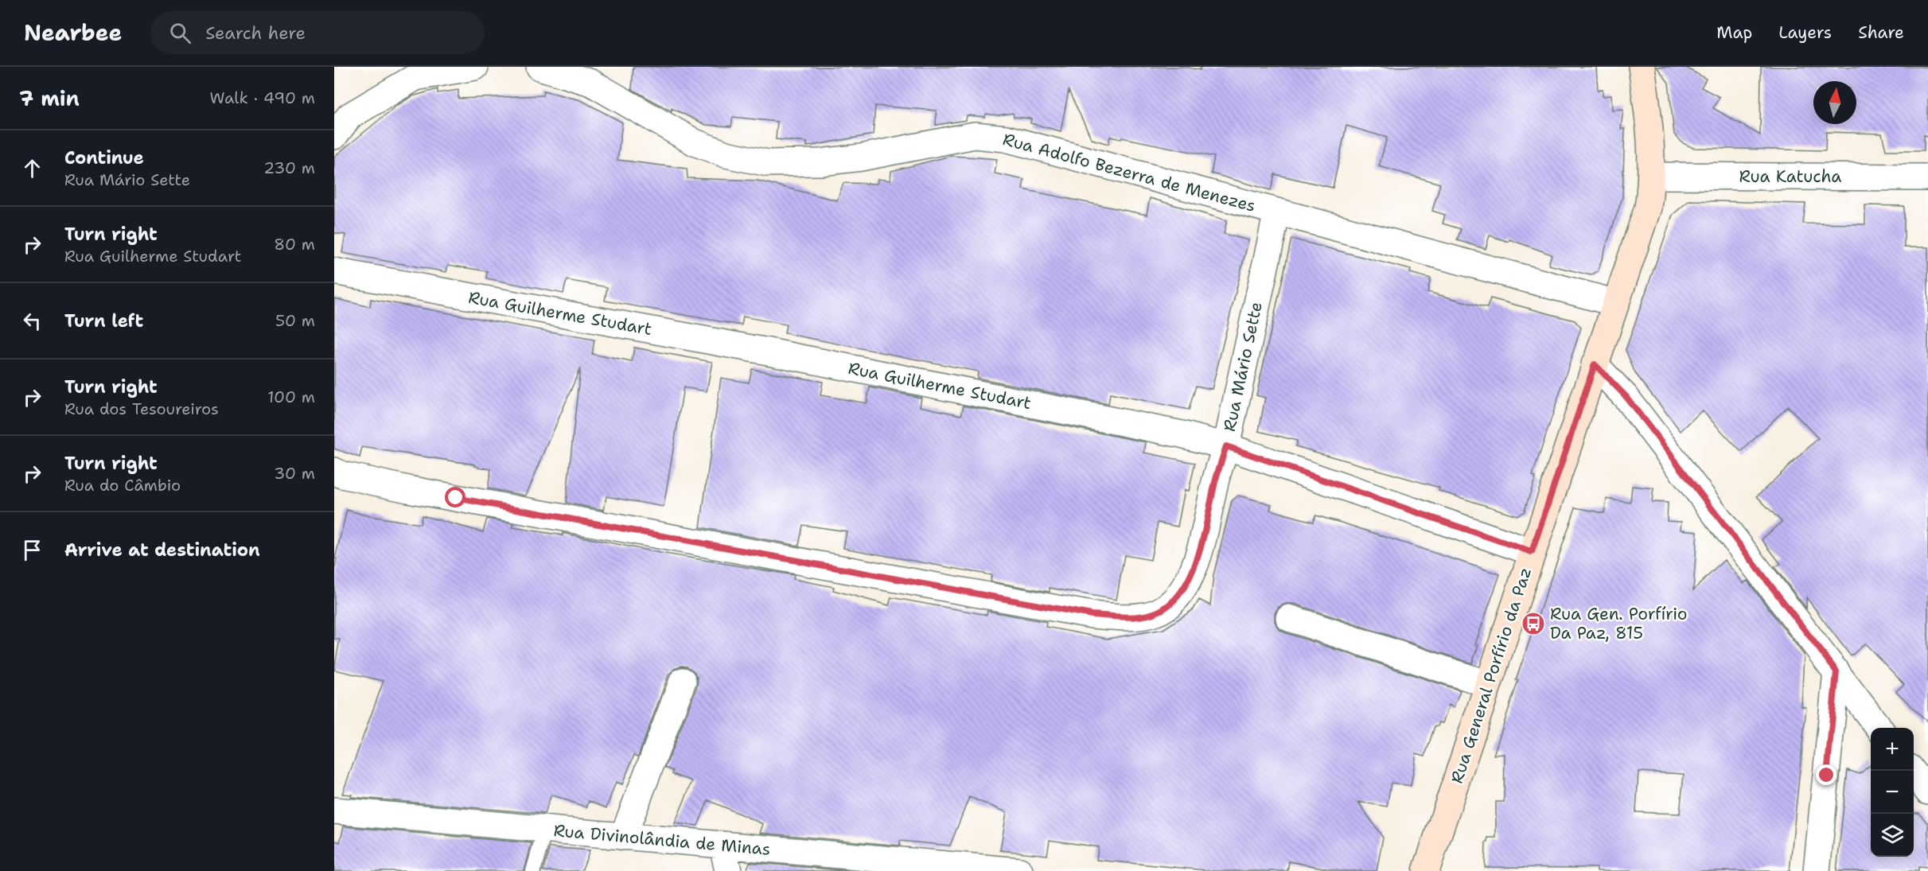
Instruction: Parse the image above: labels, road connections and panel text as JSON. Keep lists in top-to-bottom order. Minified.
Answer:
{"streets":{"street":["Rua Adolfo Bezerra de Menezes","Rua Katucha","Rua Guilherme Studart","Rua Mário Sette","Rua General Porfírio da Paz","Rua Divinolândia de Minas"]},"crossings":[["Rua Adolfo Bezerra de Menezes","Rua Mário Sette"],["Rua Adolfo Bezerra de Menezes","Rua General Porfírio da Paz"],["Rua Katucha","Rua General Porfírio da Paz"],["Rua Guilherme Studart","Rua Mário Sette"],["Rua Guilherme Studart","Rua General Porfírio da Paz"]],"places":{"bus stop":["Rua Gen. Porfírio Da Paz, 815"]},"north":"top","page":{"header":"Nearbee","search":"Search here","nav":["Map","Layers","Share"],"heading":["7 min","Walk · 490 m"],"list":[["Continue","Rua Mário Sette","230 m"],["Turn right","Rua Guilherme Studart","80 m"],["Turn left","50 m"],["Turn right","Rua dos Tesoureiros","100 m"],["Turn right","Rua do Câmbio","30 m"],"Arrive at destination"],"map_buttons":["+","−"]}}
